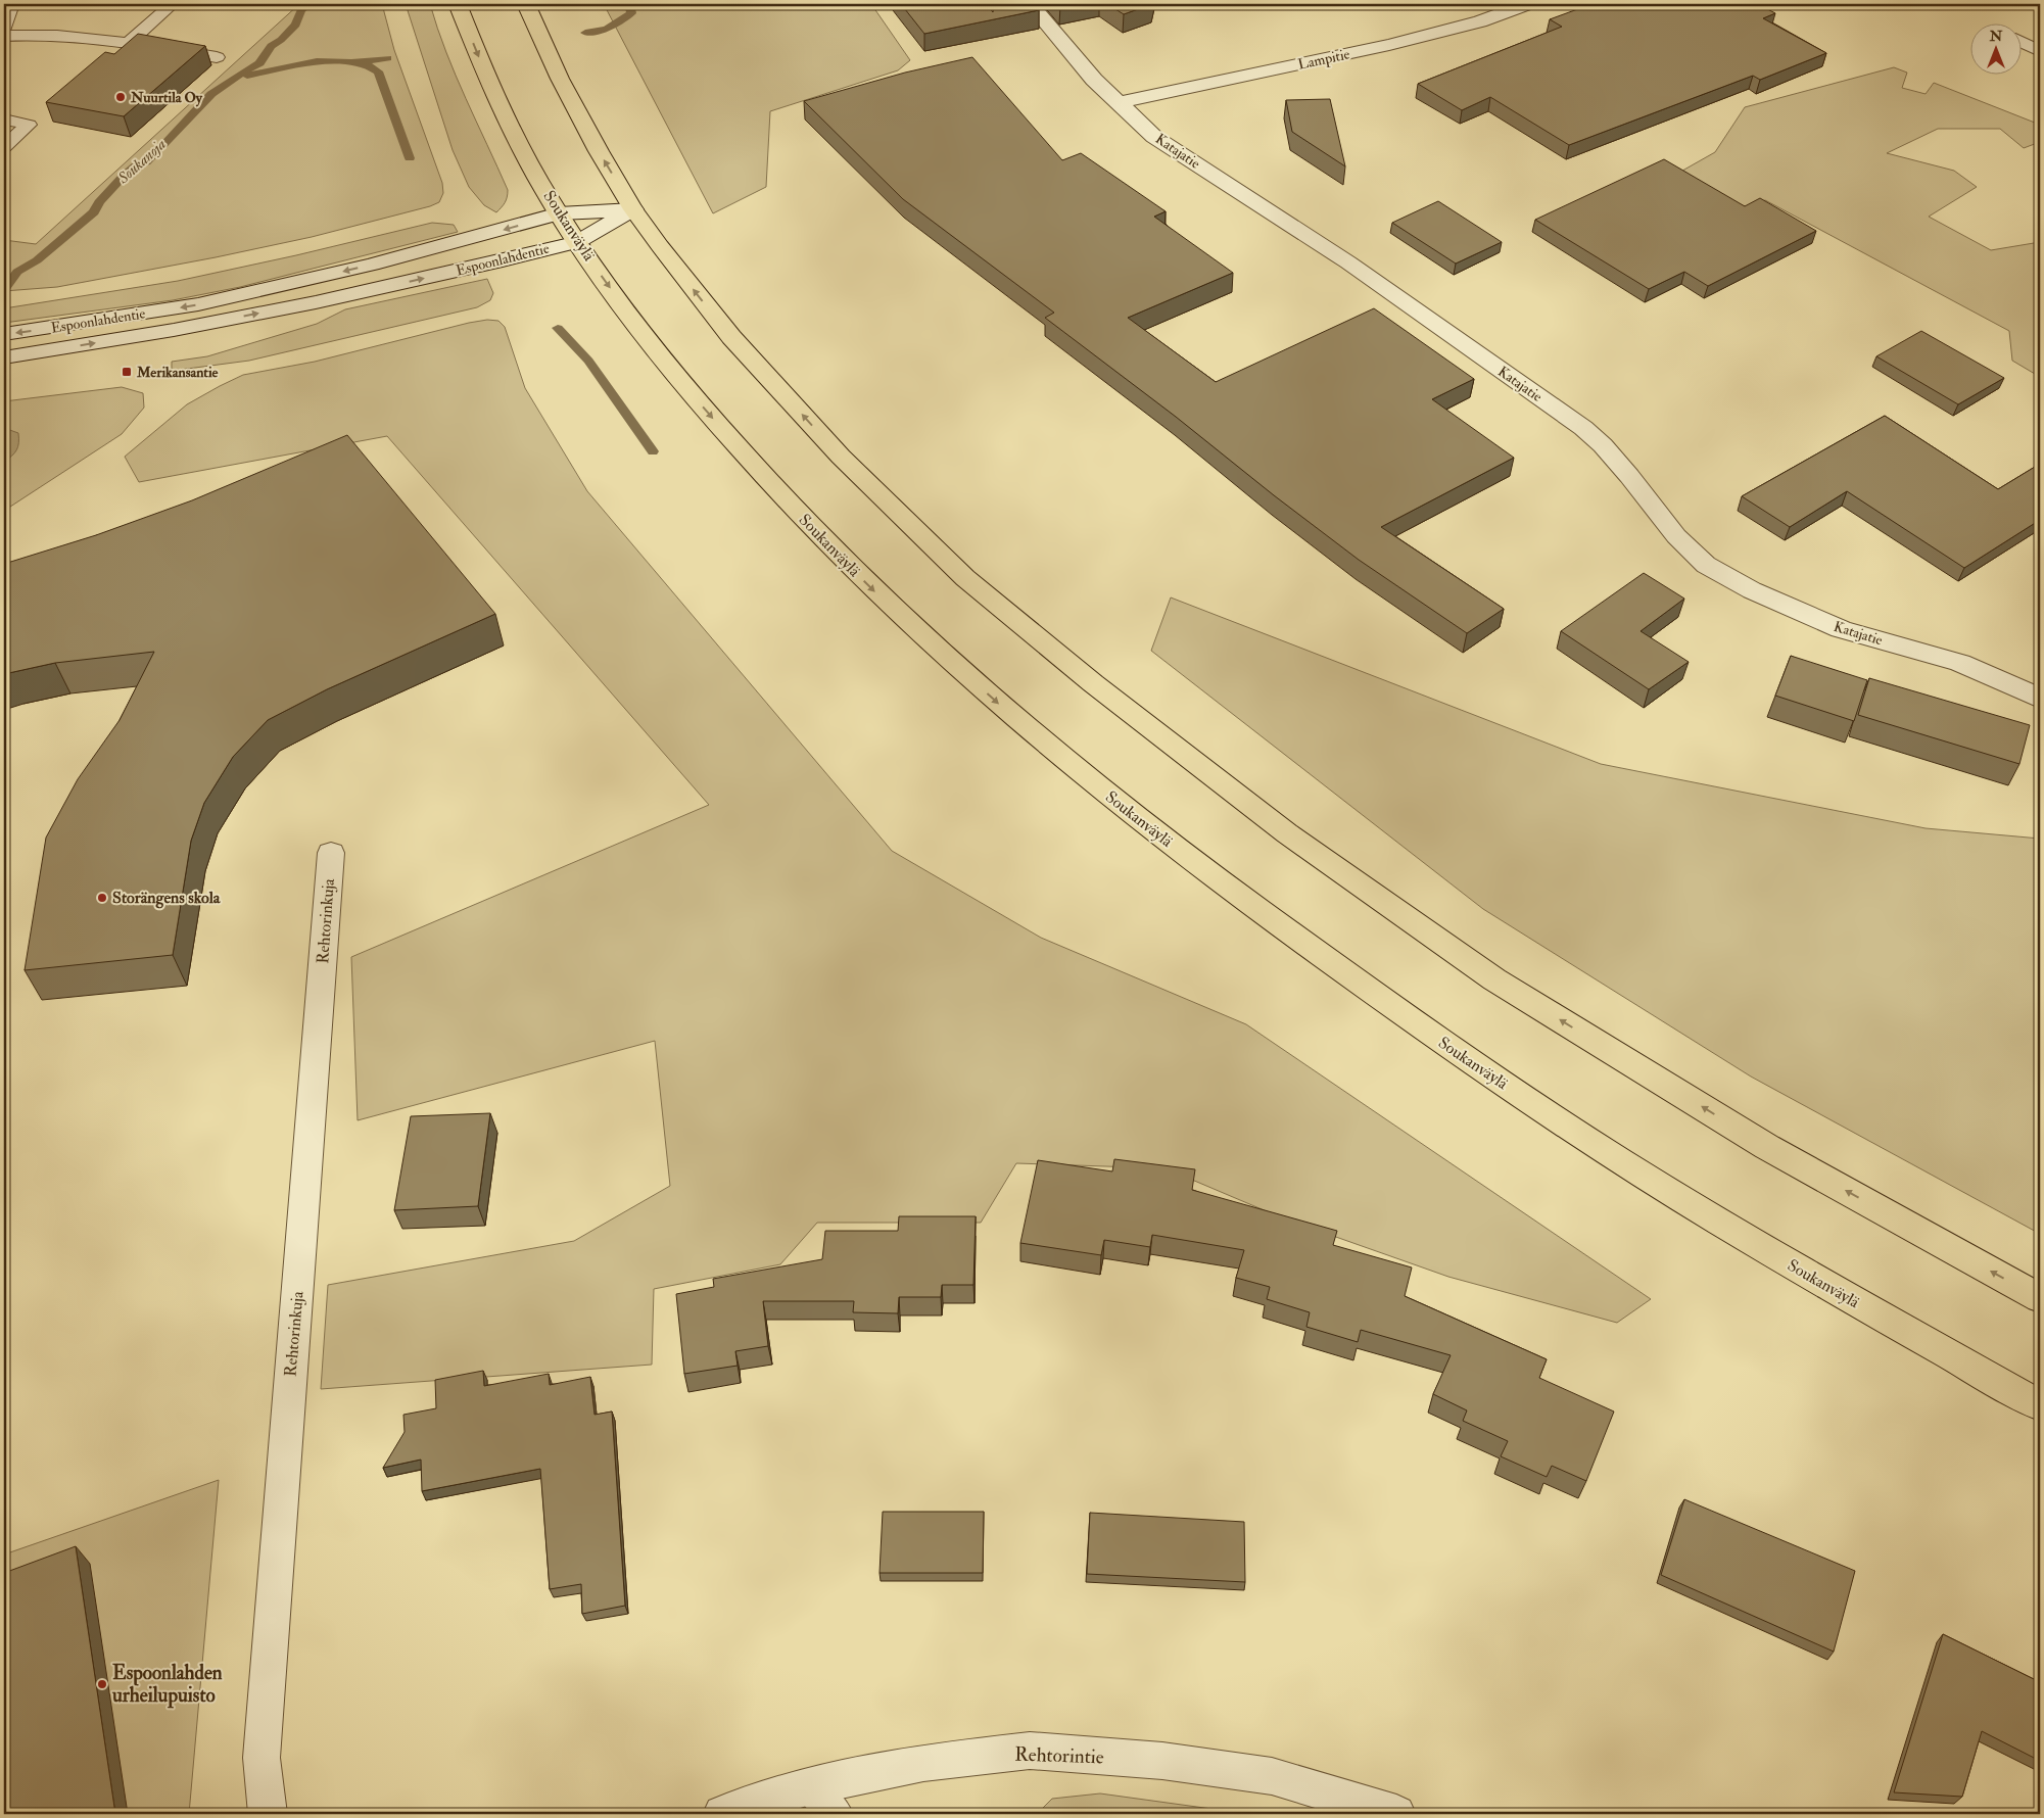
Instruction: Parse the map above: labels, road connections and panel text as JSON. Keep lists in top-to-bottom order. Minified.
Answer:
{"streets":{"main road":["Soukanväylä"],"street":["Lampitie","Katajatie","Espoonlahdentie","Rehtorinkuja","Rehtorintie"]},"crossings":[["Lampitie","Katajatie"],["Soukanväylä","Espoonlahdentie"]],"water":["Soukanoja"],"places":{"other":["Nuurtila Oy","Storängens skola","Espoonlahden urheilupuisto"],"transit":["Merikansantie"]},"north":"top"}
